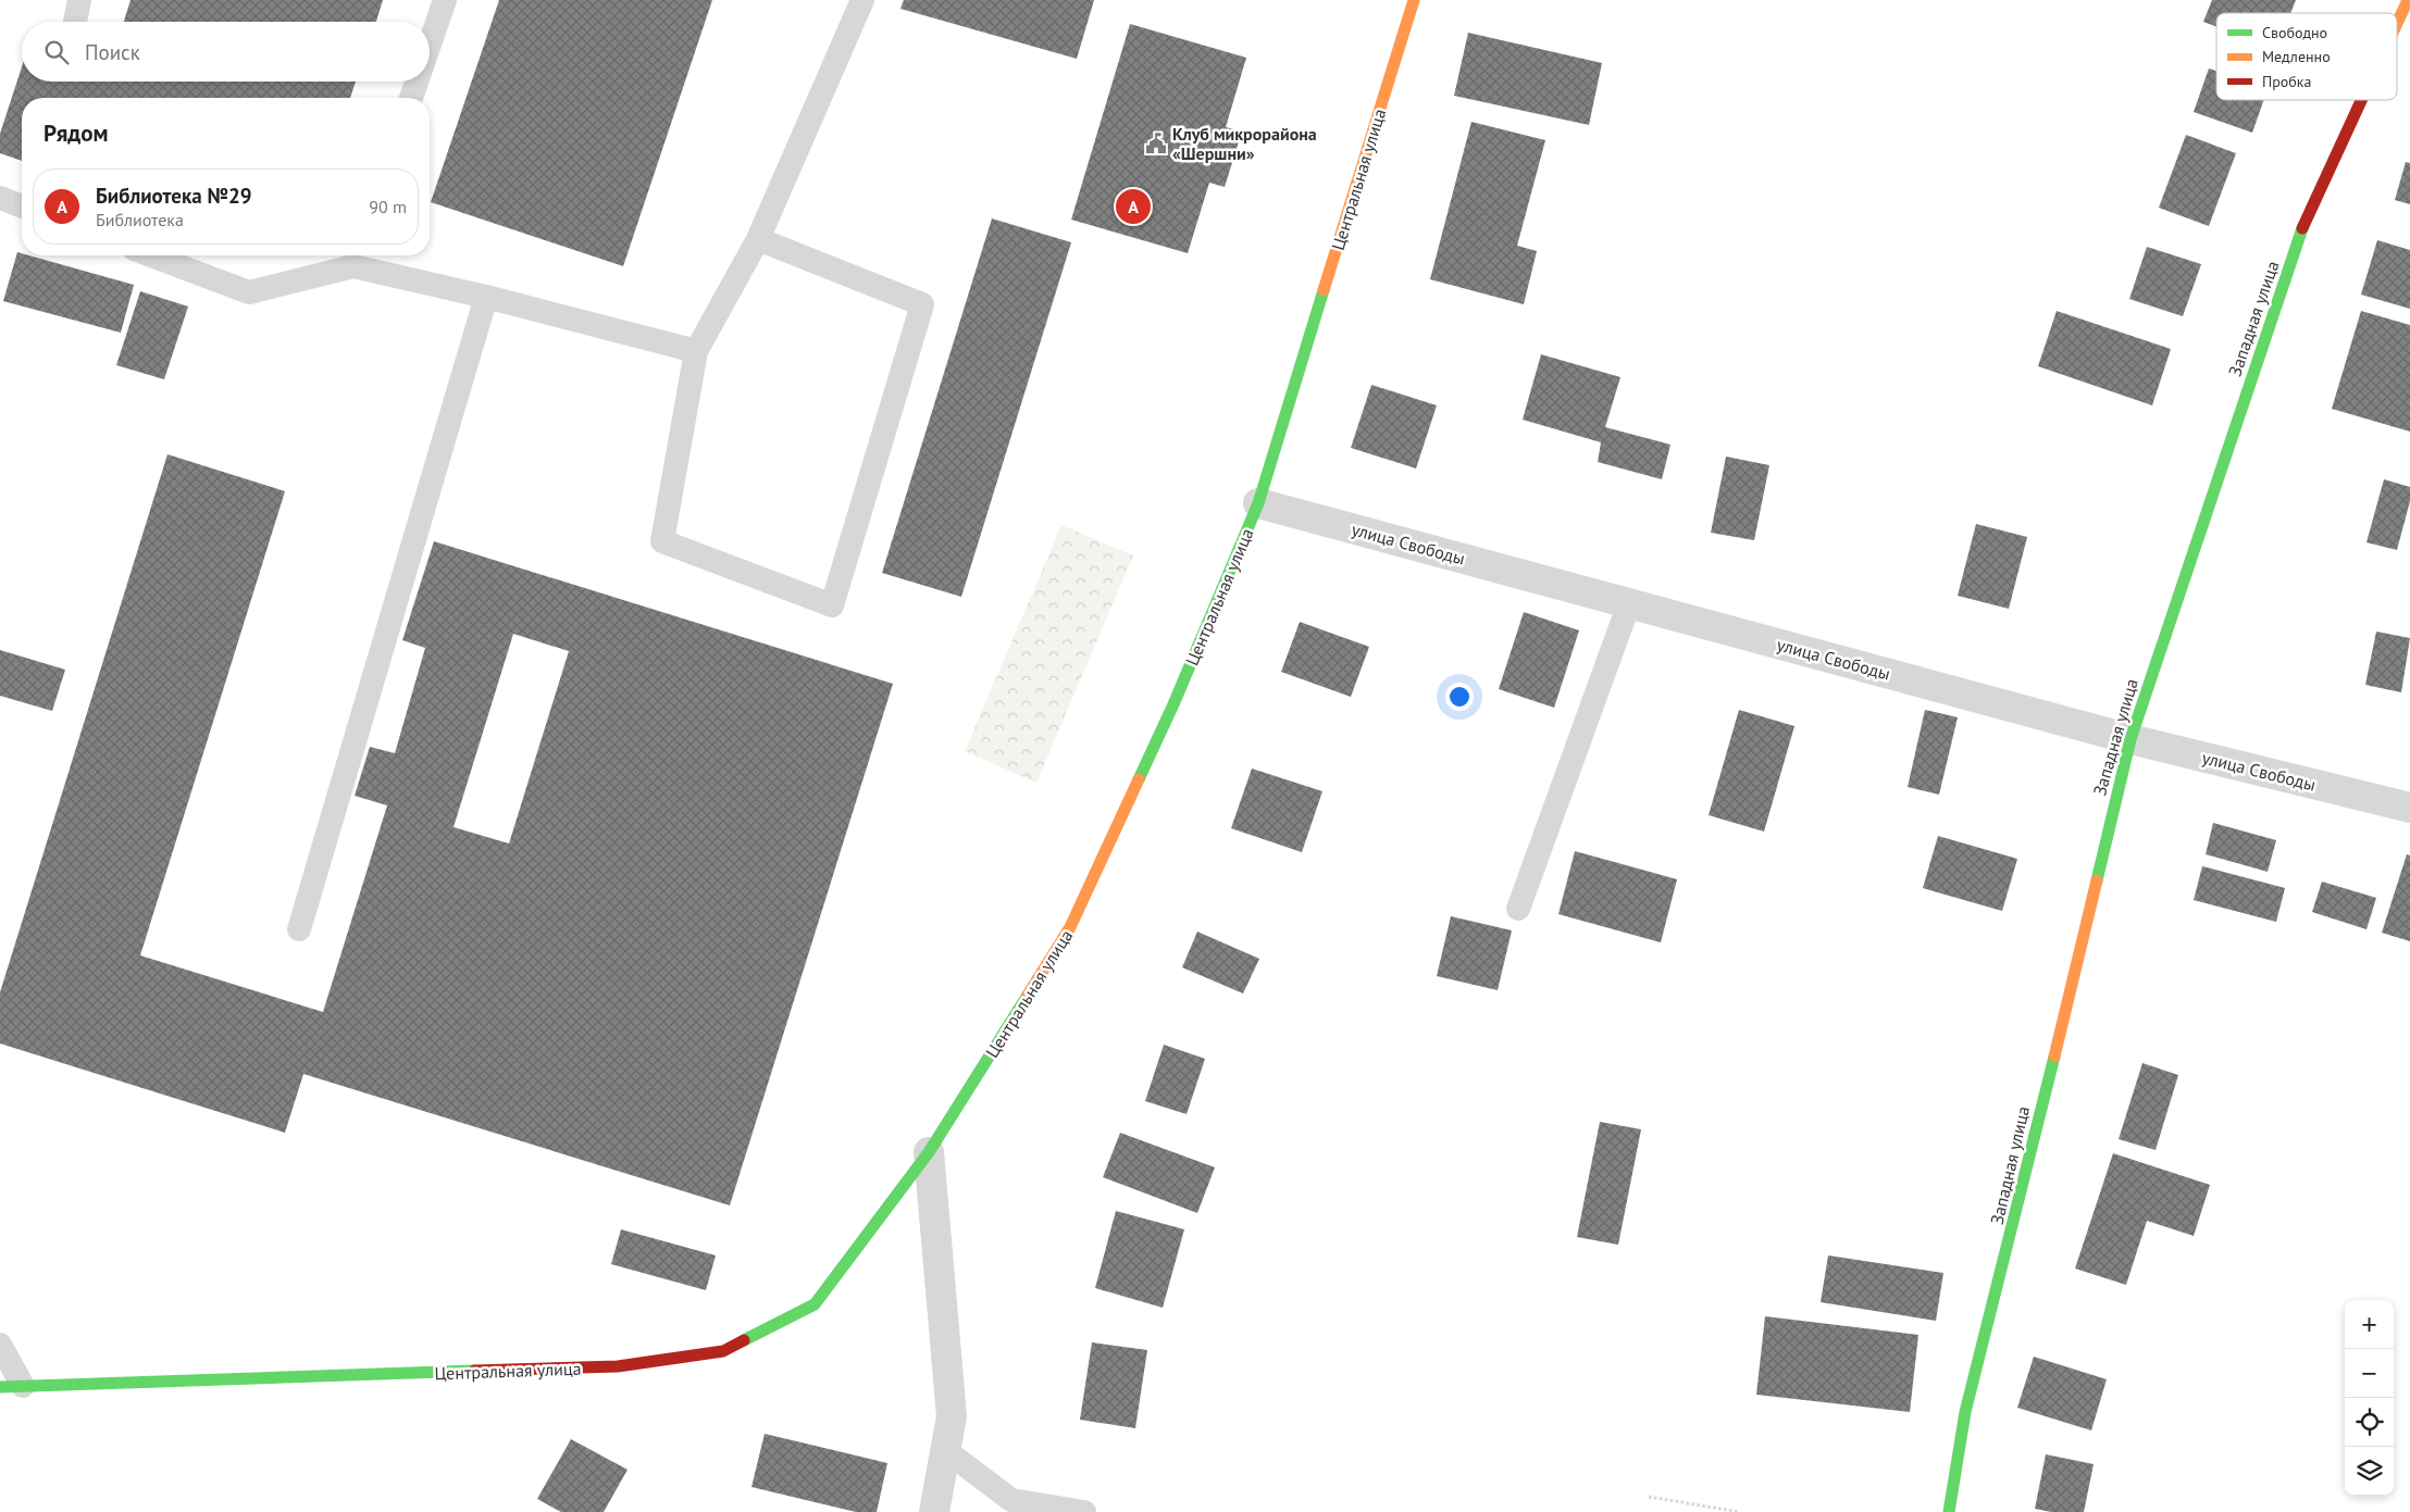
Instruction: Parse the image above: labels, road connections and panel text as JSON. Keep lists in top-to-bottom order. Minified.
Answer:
{"streets":{"street":["Центральная улица","Западная улица","улица Свободы"]},"crossings":[["Центральная улица","улица Свободы"],["Западная улица","улица Свободы"]],"places":{"public building":["Клуб микрорайона «Шершни»"]},"legend":["Свободно","Медленно","Пробка"],"page":{"search":"Поиск","heading":"Рядом","list":[{"mark":"A","name":"Библиотека №29","note":"Библиотека","value":"90 m"}],"pins":"A","map_buttons":["+","−"]}}
